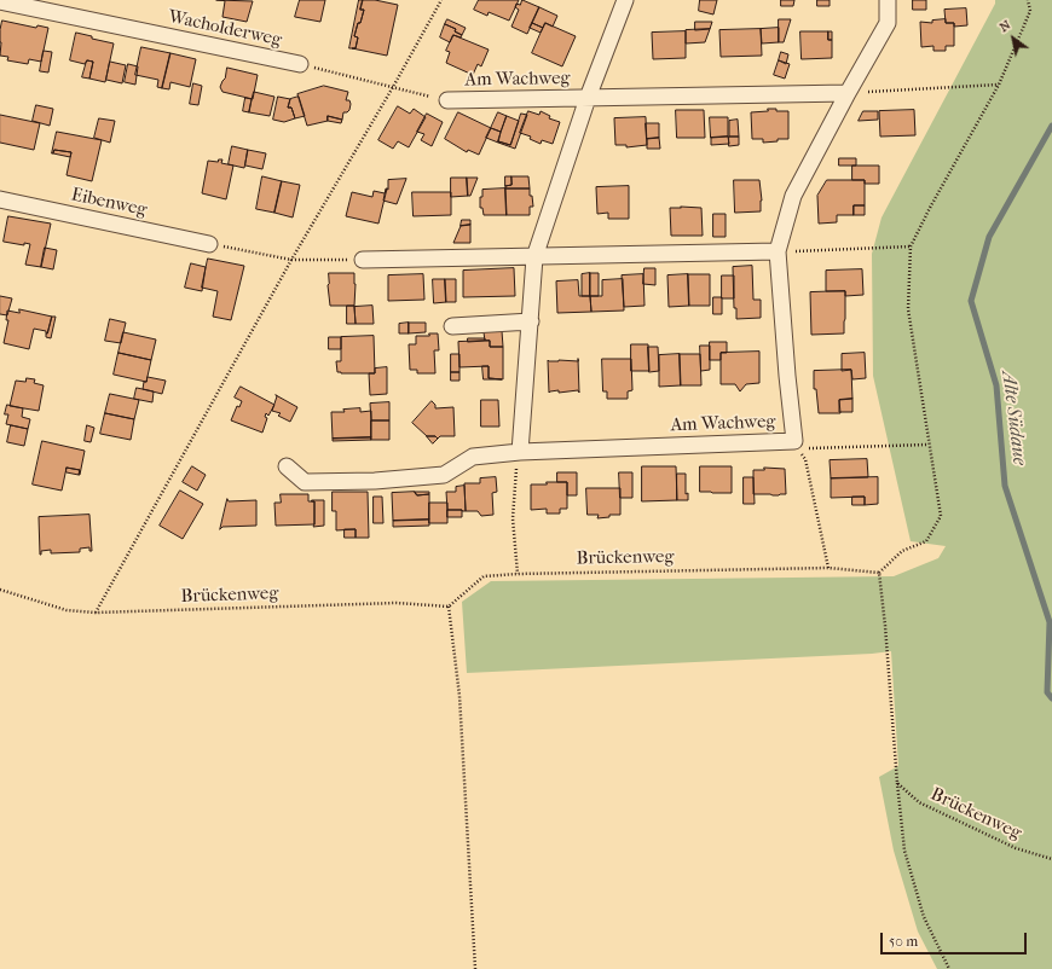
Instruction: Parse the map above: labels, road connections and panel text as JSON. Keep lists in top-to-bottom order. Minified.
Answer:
{"streets":{"street":["Wacholderweg","Am Wachweg","Eibenweg"],"path":["Brückenweg"]},"water":["Alte Südaue"],"scale_bar":"50 m","north":"top left"}
